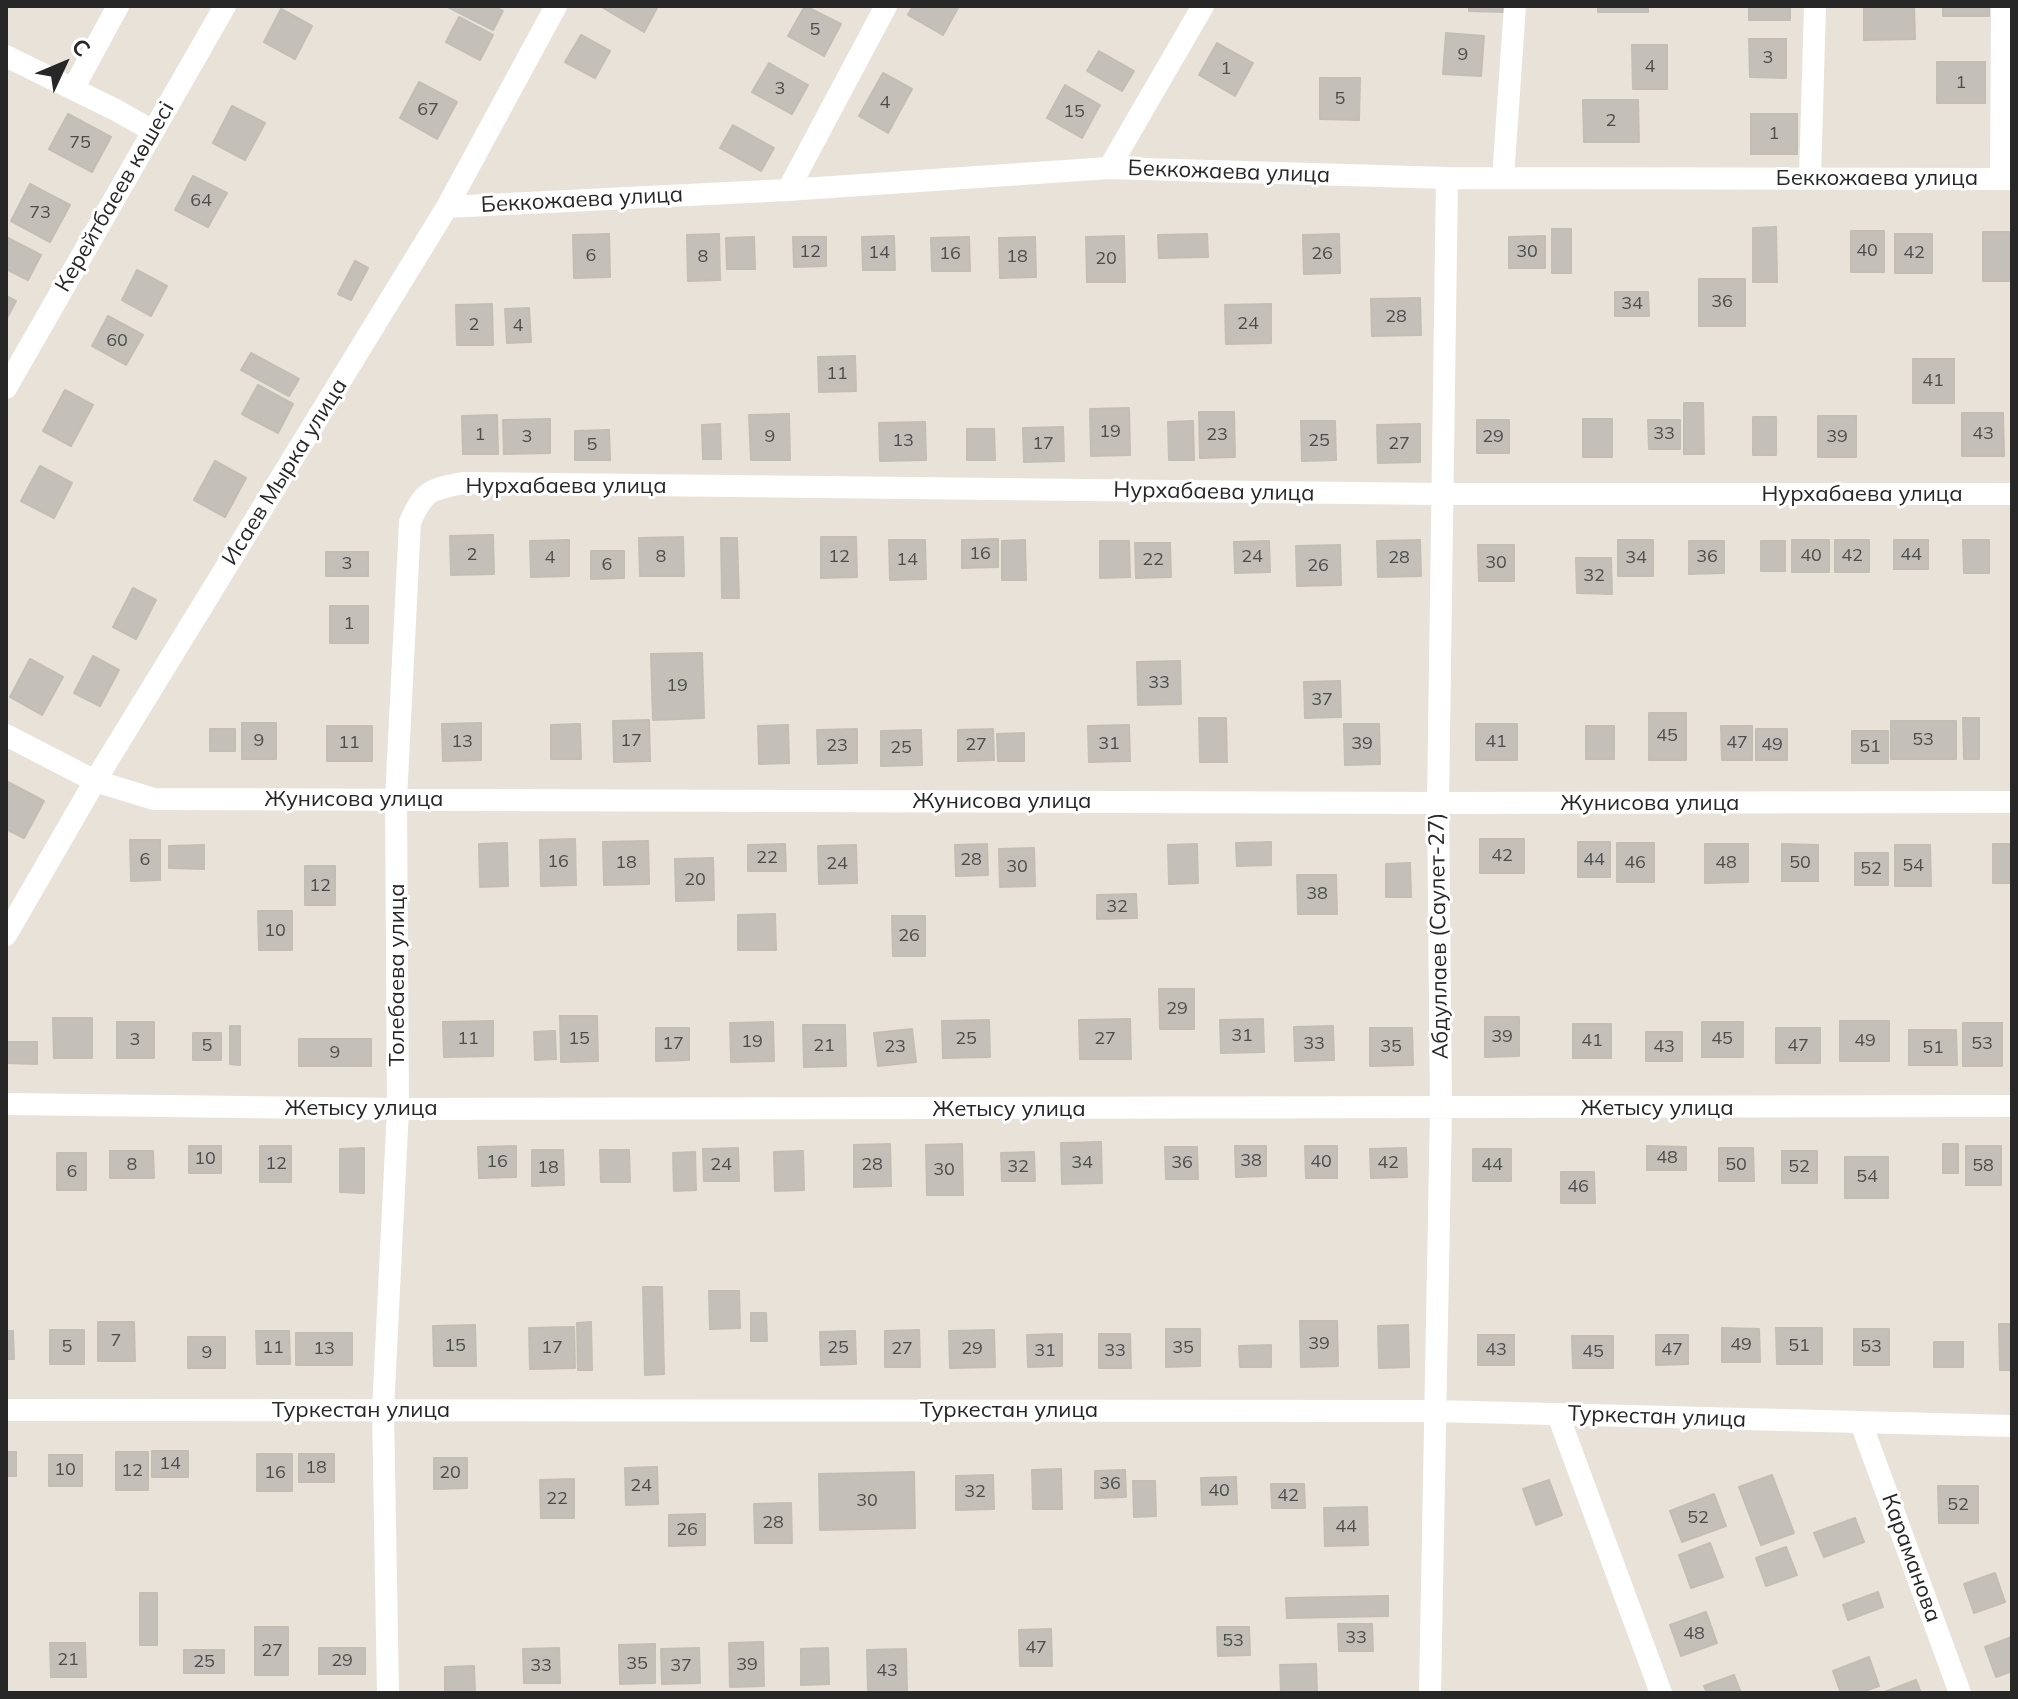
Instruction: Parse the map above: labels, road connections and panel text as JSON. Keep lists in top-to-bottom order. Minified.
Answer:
{"streets":{"street":["Беккожаева улица","Керейтбаеев көшесі","Исаев Мырка улица","Нурхабаева улица","Жунисова улица","Абдуллаев (Саулет-27)","Толебаева улица","Жетысу улица","Туркестан улица","Караманова"]},"crossings":[["Беккожаева улица","Исаев Мырка улица"],["Беккожаева улица","Абдуллаев (Саулет-27)"],["Исаев Мырка улица","Жунисова улица"],["Нурхабаева улица","Абдуллаев (Саулет-27)"],["Нурхабаева улица","Толебаева улица"],["Жунисова улица","Абдуллаев (Саулет-27)"],["Жунисова улица","Толебаева улица"],["Абдуллаев (Саулет-27)","Жетысу улица"],["Абдуллаев (Саулет-27)","Туркестан улица"],["Толебаева улица","Жетысу улица"],["Толебаева улица","Туркестан улица"],["Туркестан улица","Караманова"]],"house_numbers":["5","9","3","4","1","1","3","5","4","67","15","2","1","75","64","73","40","12","30","14","42","16","26","6","8","18","20","36","34","28","24","2","4","60","11","41","19","33","43","1","23","3","9","29","39","13","25","17","27","5","16","2","44","40","42","8","12","24","36","4","28","34","14","22","30","3","6","26","32","1","33","19","37","45","53","9","17","13","41","11","47","31","39","27","49","23","51","25","42","22","6","28","44","16","18","46","48","50","24","54","30","52","20","12","38","32","10","26","29","31","39","11","15","25","27","45","3","41","49","19","17","33","53","5","21","47","23","35","43","51","9","48","10","38","16","40","34","36","42","12","8","24","28","44","50","58","32","52","18","30","6","54","46","7","39","49","15","51","5","53","11","17","25","35","13","27","29","43","47","31","33","45","9","14","18","10","12","16","20","36","24","40","32","42","22","30","52","52","28","44","26","48","33","53","47","27","21","29","25","35","39","33","37","43"],"north":"top right"}
